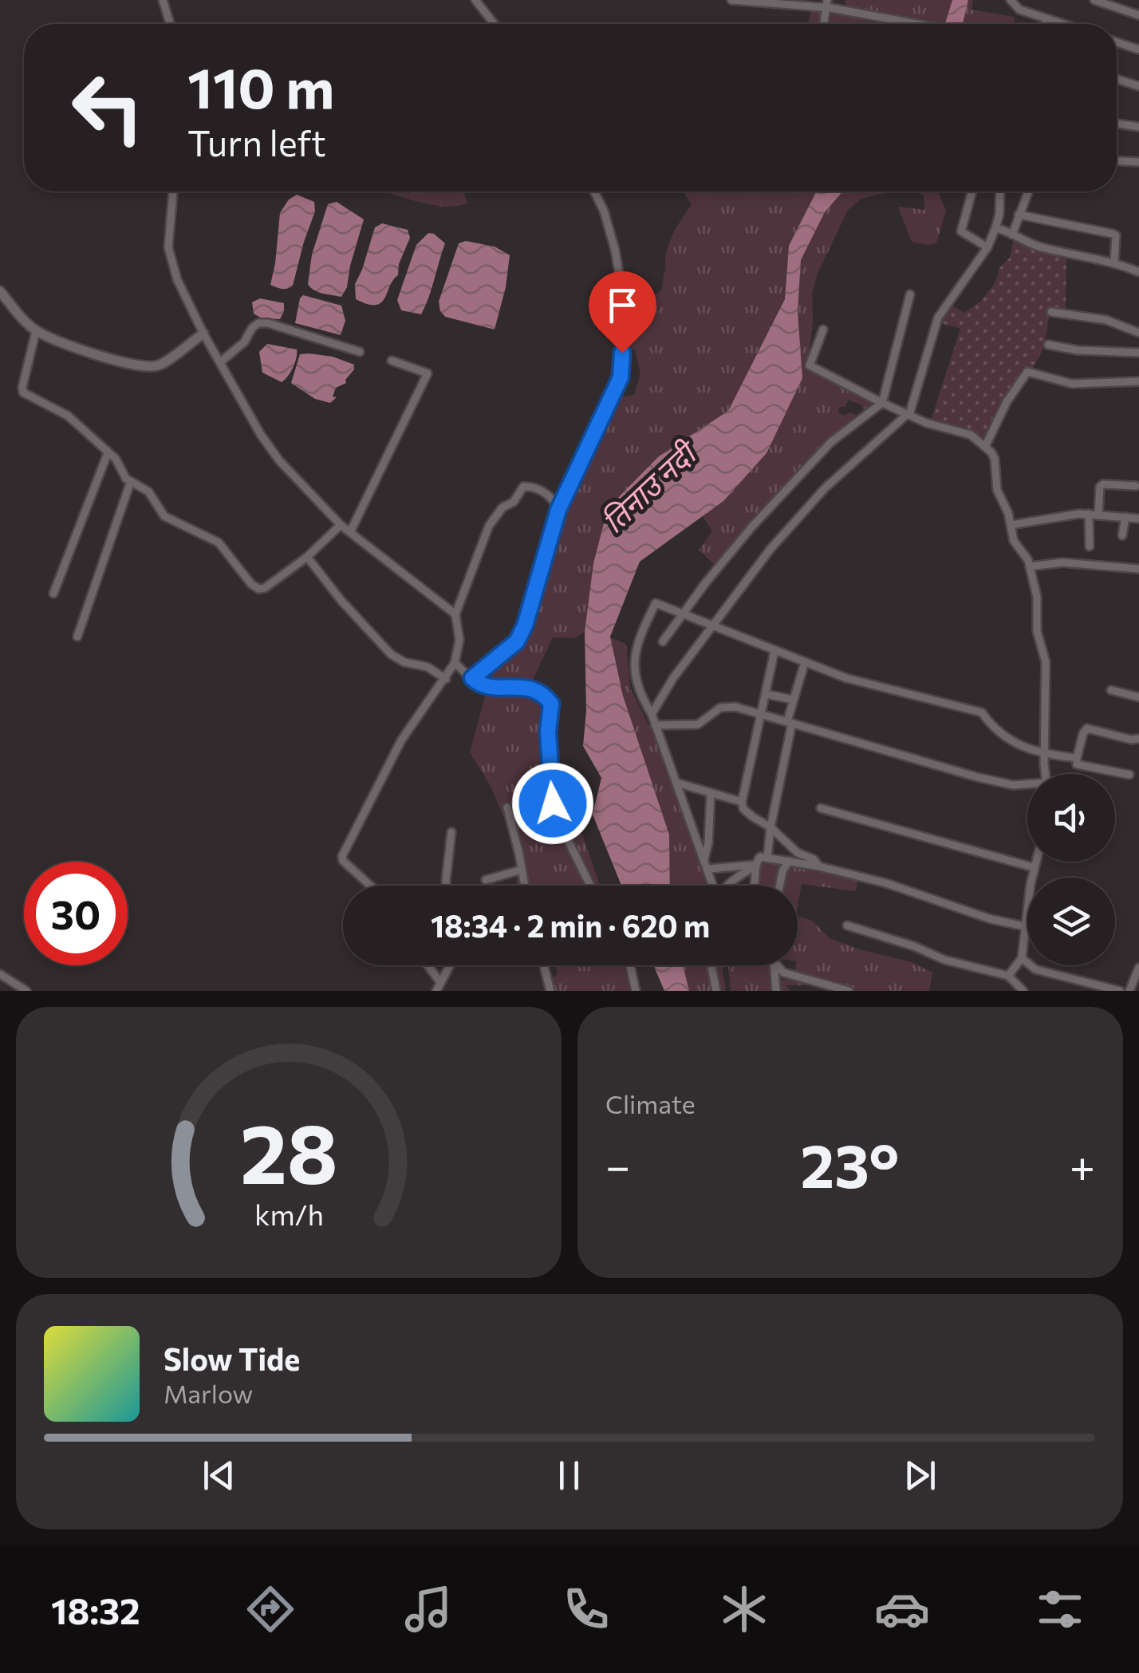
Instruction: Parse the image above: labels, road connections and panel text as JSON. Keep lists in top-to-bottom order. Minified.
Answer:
{"water":["तिनाउ नदी"],"page":{"turn":["110 m","Turn left"],"limit":"30","trip":"18:34 · 2 min · 620 m","tile":"Climate","heat":["−","23°","+"],"song":["Slow Tide","Marlow"],"tabs":"18:32","gauge":["28","km/h"]}}
